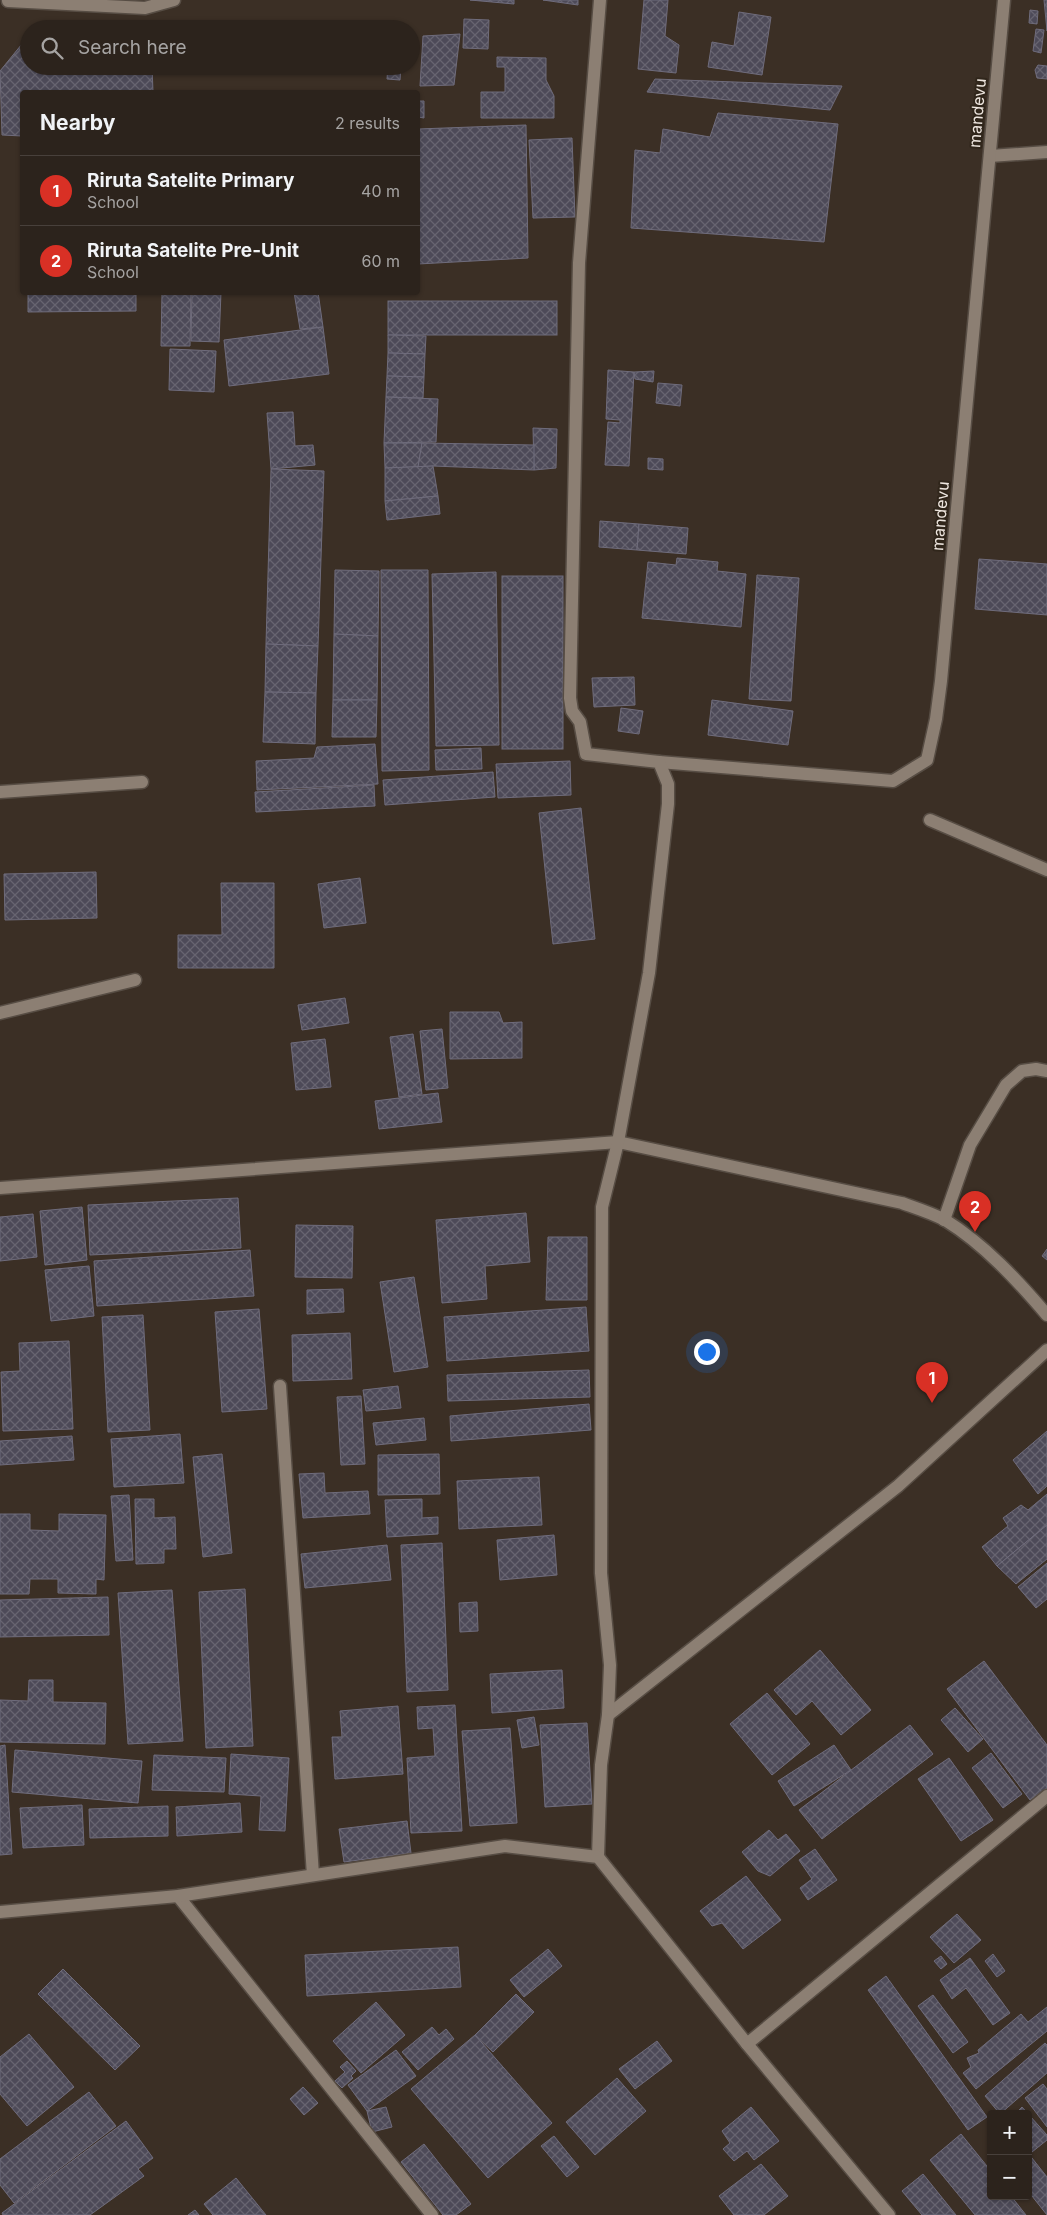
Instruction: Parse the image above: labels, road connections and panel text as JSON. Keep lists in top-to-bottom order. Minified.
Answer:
{"streets":{"street":["mandevu"]},"page":{"search":"Search here","heading":["Nearby","2 results"],"list":[{"mark":"1","name":"Riruta Satelite Primary","note":"School","value":"40 m"},{"mark":"2","name":"Riruta Satelite Pre-Unit","note":"School","value":"60 m"}],"pins":["2","1"],"map_buttons":["+","−"]}}
